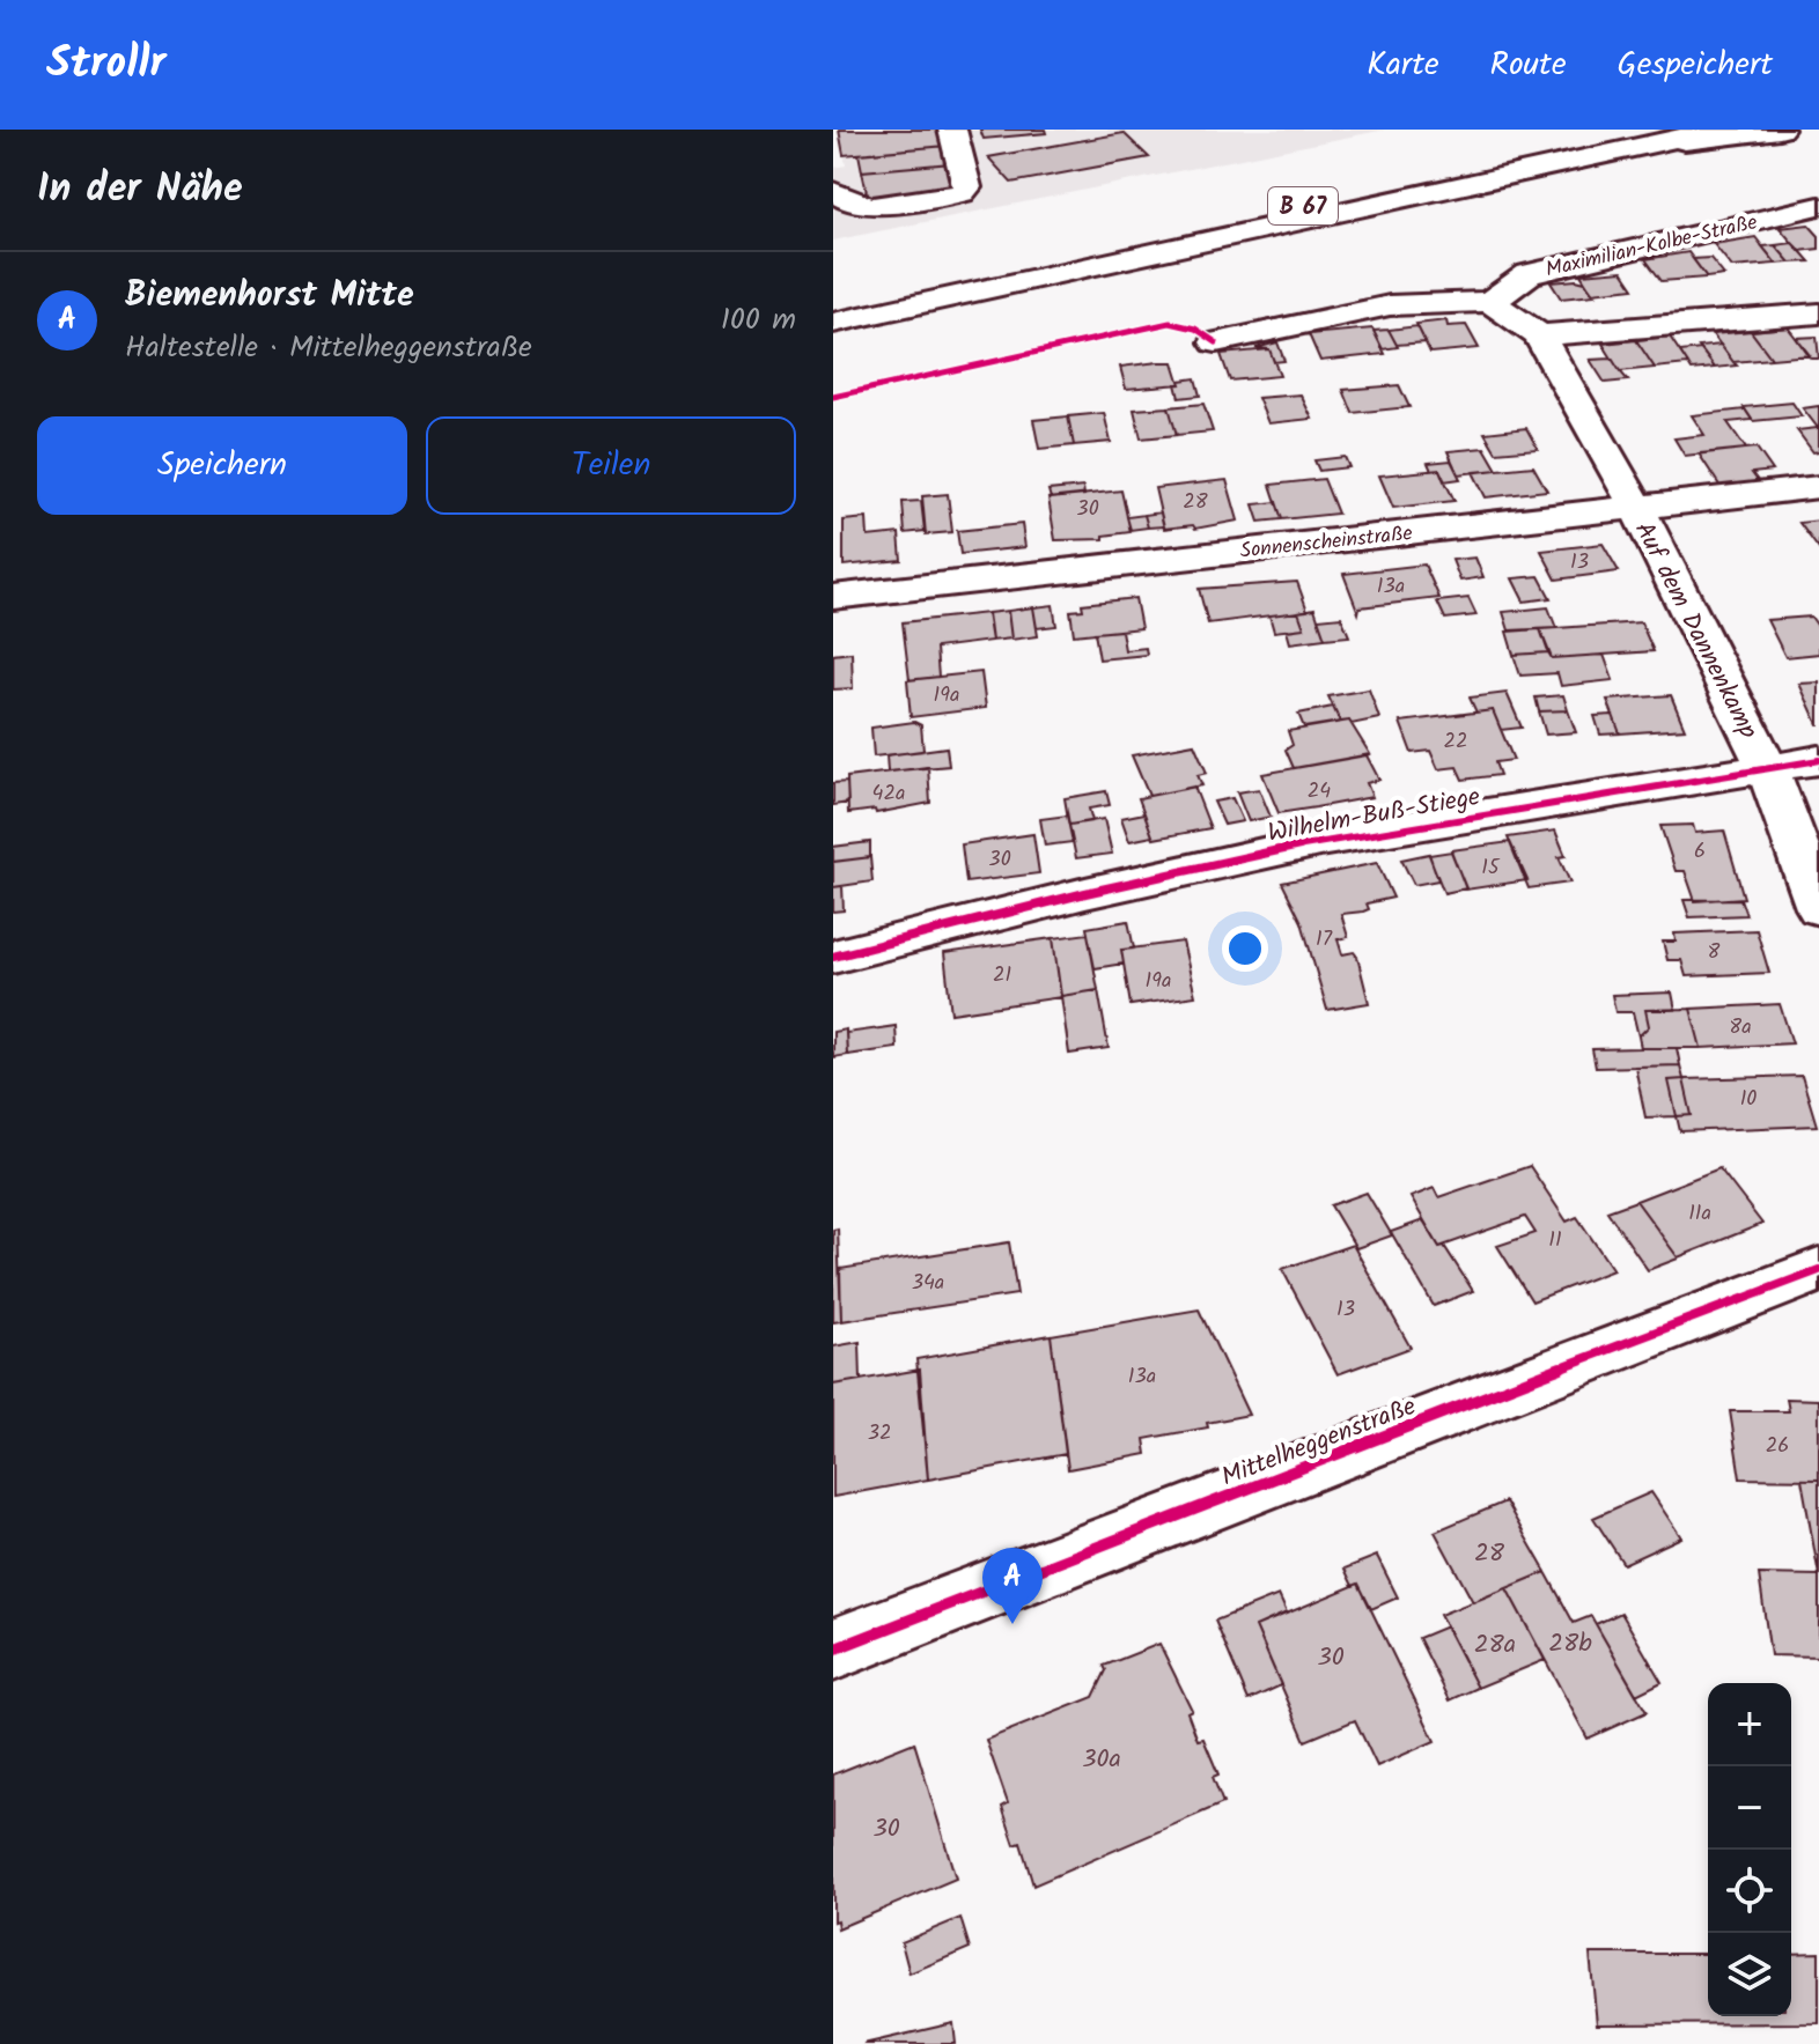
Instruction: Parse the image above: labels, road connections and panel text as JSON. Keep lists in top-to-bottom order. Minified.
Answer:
{"streets":{"main road":["B 67","Maximilian-Kolbe-Straße","Sonnenscheinstraße","Auf dem Dannenkamp","Wilhelm-Buß-Stiege","Mittelheggenstraße"]},"crossings":[["Sonnenscheinstraße","Auf dem Dannenkamp"],["Auf dem Dannenkamp","Wilhelm-Buß-Stiege"]],"house_numbers":["28","30","13","13a","19a","22","24","42a","6","30","15","17","8","21","19a","8a","10","11a","11","34a","13","13a","32","26","28","28b","28a","30","30a","30"],"page":{"header":"Strollr","nav":["Karte","Route","Gespeichert"],"heading":"In der Nähe","list":[{"mark":"A","name":"Biemenhorst Mitte","note":"Haltestelle · Mittelheggenstraße","value":"100 m"}],"buttons":["Speichern","Teilen"],"pins":"A","map_buttons":["+","−"]}}
